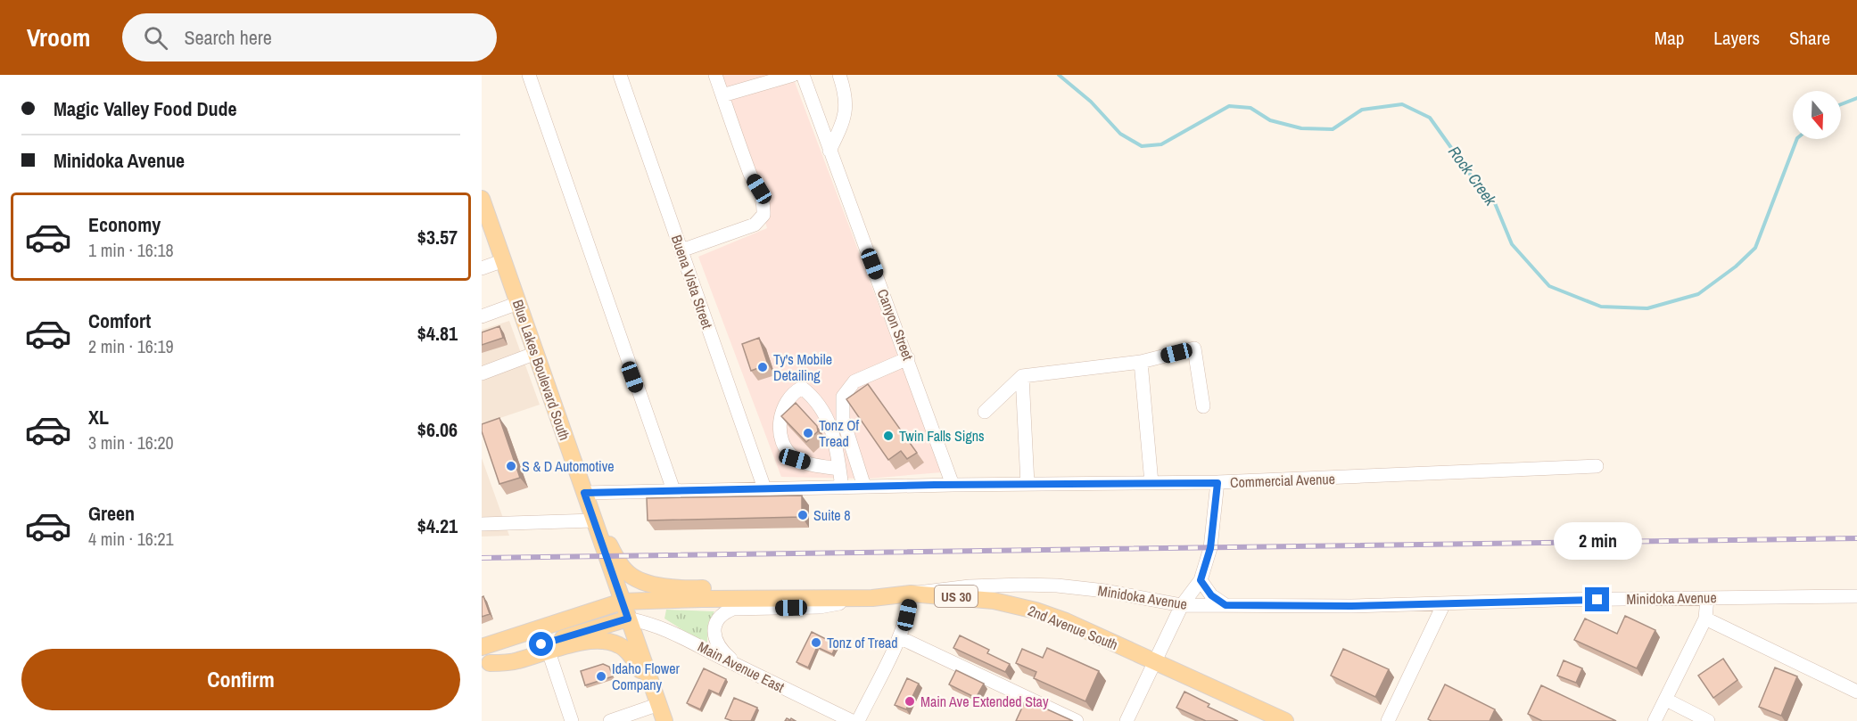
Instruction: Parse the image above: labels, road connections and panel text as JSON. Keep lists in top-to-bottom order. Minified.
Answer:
{"streets":{"main road":["Blue Lakes Boulevard South","US 30","2nd Avenue South"],"street":["Buena Vista Street","Canyon Street","Commercial Avenue","Minidoka Avenue","Main Avenue East"]},"crossings":[["Buena Vista Street","Commercial Avenue"],["Canyon Street","Commercial Avenue"],["Blue Lakes Boulevard South","Commercial Avenue"],["Blue Lakes Boulevard South","US 30"],["Blue Lakes Boulevard South","2nd Avenue South"],["Blue Lakes Boulevard South","Main Avenue East"],["US 30","2nd Avenue South"],["Minidoka Avenue","2nd Avenue South"]],"water":["Rock Creek"],"places":["Ty's Mobile Detailing","Tonz Of Tread","Twin Falls Signs","S & D Automotive","Suite 8","Tonz of Tread","Idaho Flower Company","Main Ave Extended Stay"],"north":"bottom","page":{"header":"Vroom","search":"Search here","nav":["Map","Layers","Share"],"banner":["Magic Valley Food Dude","Minidoka Avenue"],"list":[{"name":"Economy","note":"1 min · 16:18","value":"$3.57"},{"name":"Comfort","note":"2 min · 16:19","value":"$4.81"},{"name":"XL","note":"3 min · 16:20","value":"$6.06"},{"name":"Green","note":"4 min · 16:21","value":"$4.21"}],"bubble":"2 min","buttons":"Confirm"}}
